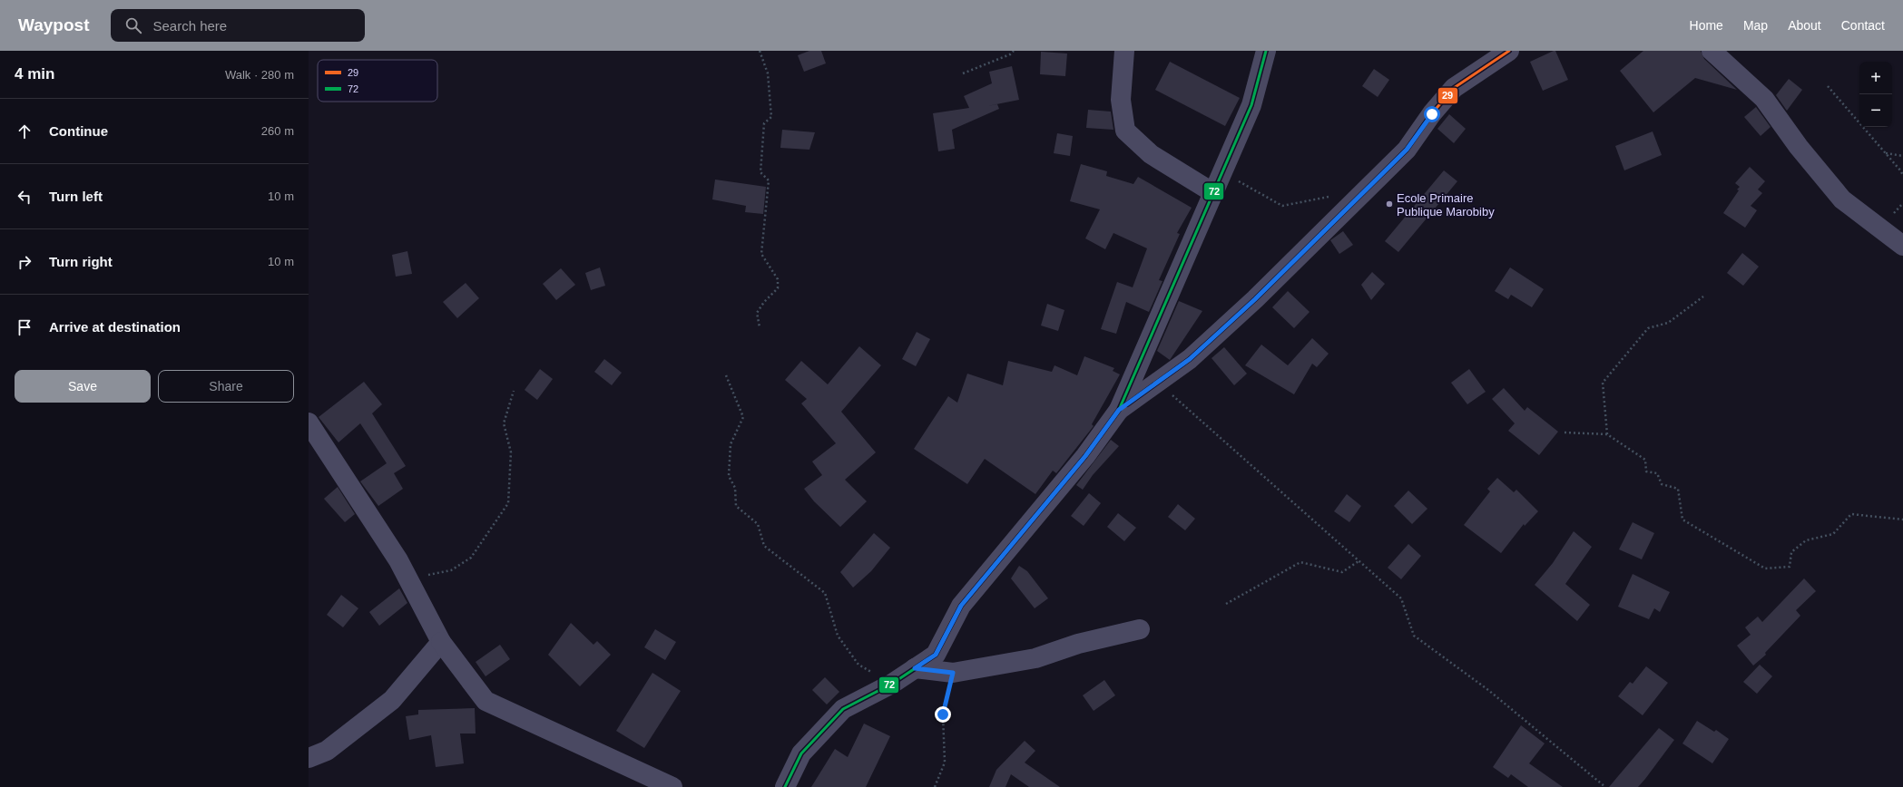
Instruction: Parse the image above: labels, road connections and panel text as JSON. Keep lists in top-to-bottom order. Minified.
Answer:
{"places":["Ecole Primaire Publique Marobiby"],"lines":["transit line 29","transit line 72"],"legend":["29","72"],"page":{"header":"Waypost","search":"Search here","nav":["Home","Map","About","Contact"],"heading":["4 min","Walk · 280 m"],"map_buttons":["+","−"],"list":[["Continue","260 m"],["Turn left","10 m"],["Turn right","10 m"],"Arrive at destination"],"buttons":["Save","Share"]}}
